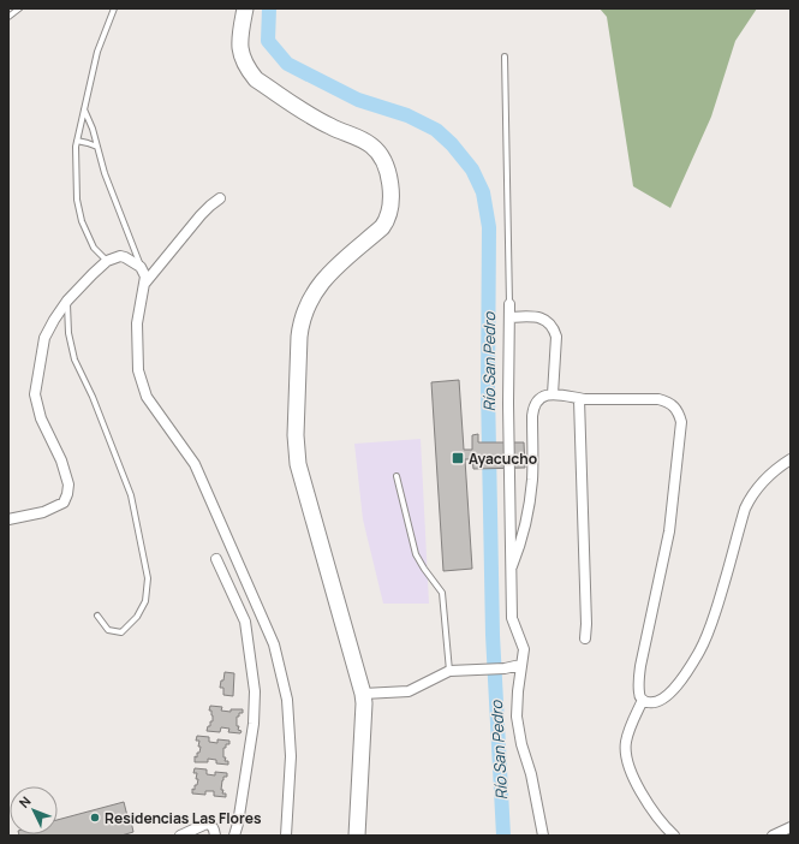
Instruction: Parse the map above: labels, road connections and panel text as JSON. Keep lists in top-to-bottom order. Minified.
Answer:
{"water":["Río San Pedro"],"places":{"transit":["Ayacucho"],"other":["Residencias Las Flores"]},"north":"top left"}
